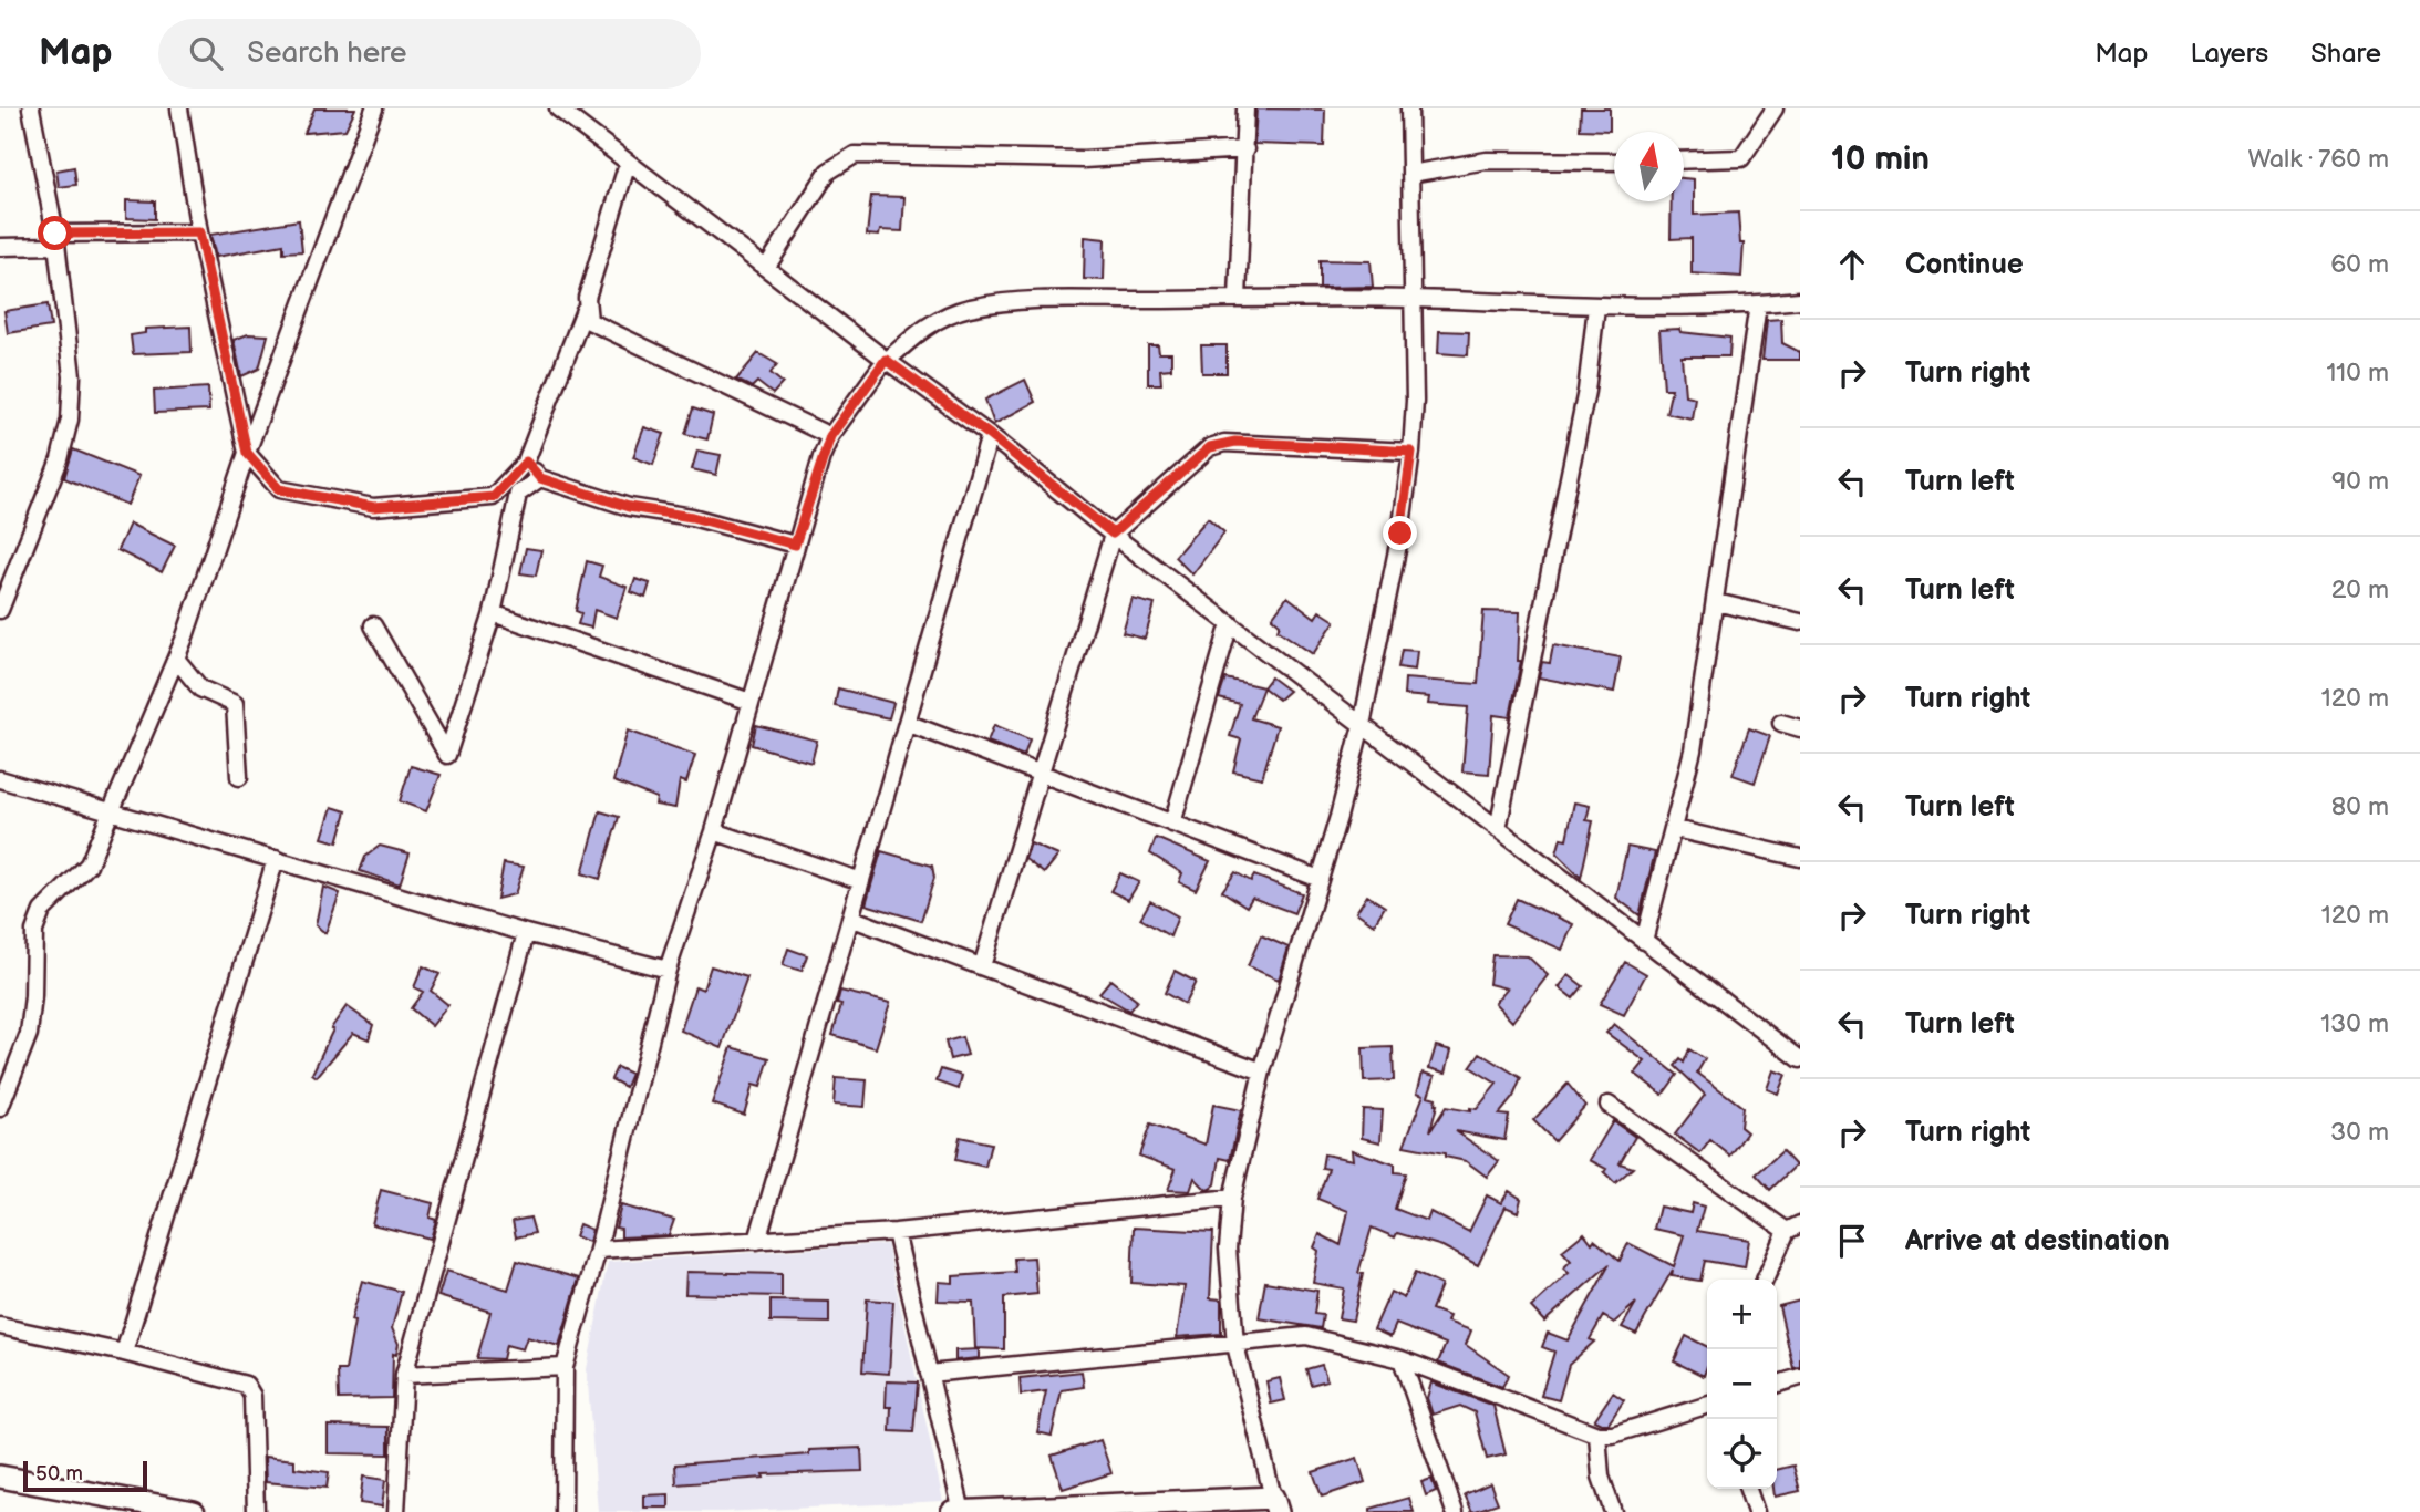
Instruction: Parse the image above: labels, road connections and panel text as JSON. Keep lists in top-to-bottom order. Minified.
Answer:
{"scale_bar":"50 m","north":"top","page":{"header":"Map","search":"Search here","nav":["Map","Layers","Share"],"heading":["10 min","Walk · 760 m"],"list":[["Continue","60 m"],["Turn right","110 m"],["Turn left","90 m"],["Turn left","20 m"],["Turn right","120 m"],["Turn left","80 m"],["Turn right","120 m"],["Turn left","130 m"],["Turn right","30 m"],"Arrive at destination"],"map_buttons":["+","−"],"scale":"50 m"}}
